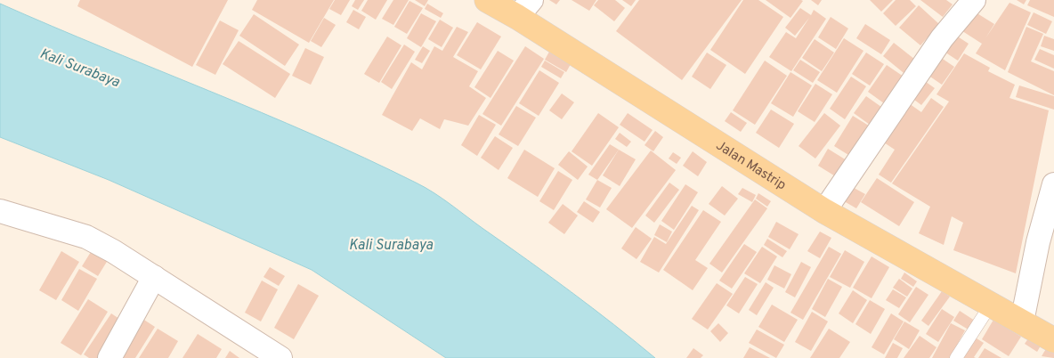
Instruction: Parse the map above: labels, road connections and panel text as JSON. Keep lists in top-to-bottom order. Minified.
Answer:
{"streets":{"main road":["Jalan Mastrip"]},"water":["Kali Surabaya"]}
